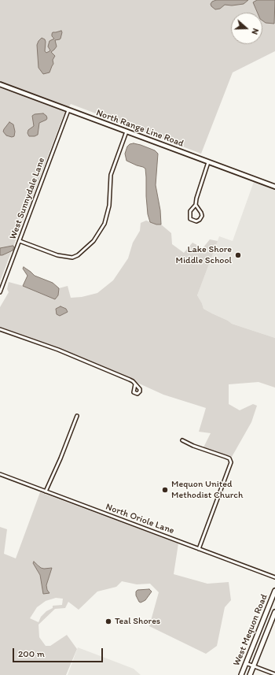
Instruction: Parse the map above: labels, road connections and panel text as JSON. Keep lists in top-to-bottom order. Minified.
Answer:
{"streets":{"main road":["West Mequon Road"],"street":["North Range Line Road","West Sunnydale Lane","North Oriole Lane"]},"crossings":[["North Range Line Road","West Sunnydale Lane"]],"places":["Lake Shore Middle School","Mequon United Methodist Church","Teal Shores"],"scale_bar":"200 m","north":"right"}
